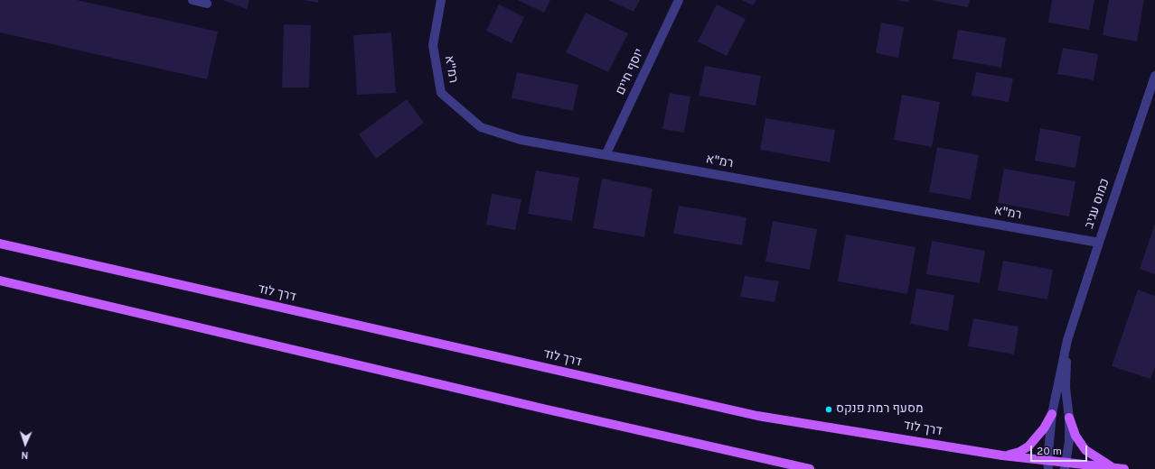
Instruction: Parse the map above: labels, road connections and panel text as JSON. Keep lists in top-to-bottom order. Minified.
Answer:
{"streets":{"main road":["דרך לוד"],"street":["רמ\"א","יוסף חיים","כמוס עגיב"]},"crossings":[["רמ\"א","יוסף חיים"],["רמ\"א","כמוס עגיב"],["כמוס עגיב","דרך לוד"]],"places":["מסעף רמת פנקס"],"scale_bar":"20 m","north":"bottom"}
